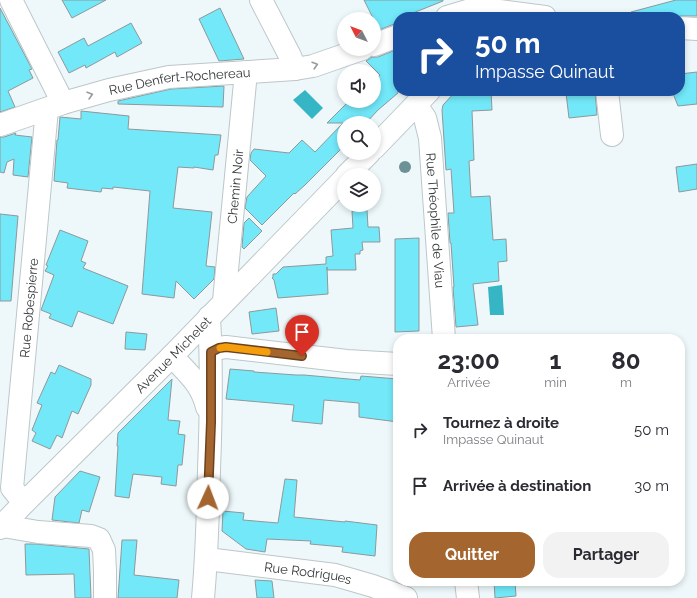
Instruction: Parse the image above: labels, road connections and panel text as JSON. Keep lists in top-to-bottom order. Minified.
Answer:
{"streets":{"street":["Rue Denfert-Rochereau","Chemin Noir","Rue Théophile de Viau","Rue Robespierre","Avenue Michelet","Rue Rodrigues"]},"crossings":[["Rue Denfert-Rochereau","Chemin Noir"],["Rue Denfert-Rochereau","Rue Robespierre"],["Chemin Noir","Avenue Michelet"],["Rue Robespierre","Avenue Michelet"]],"one_way":["Rue Denfert-Rochereau"],"north":"top left","page":{"turn":["50 m","Impasse Quinaut"],"eta":["23:00","Arrivée","1","min","80","m"],"list":[{"name":"Tournez à droite","note":"Impasse Quinaut","value":"50 m"},{"name":"Arrivée à destination","value":"30 m"}],"buttons":["Quitter","Partager"]}}
